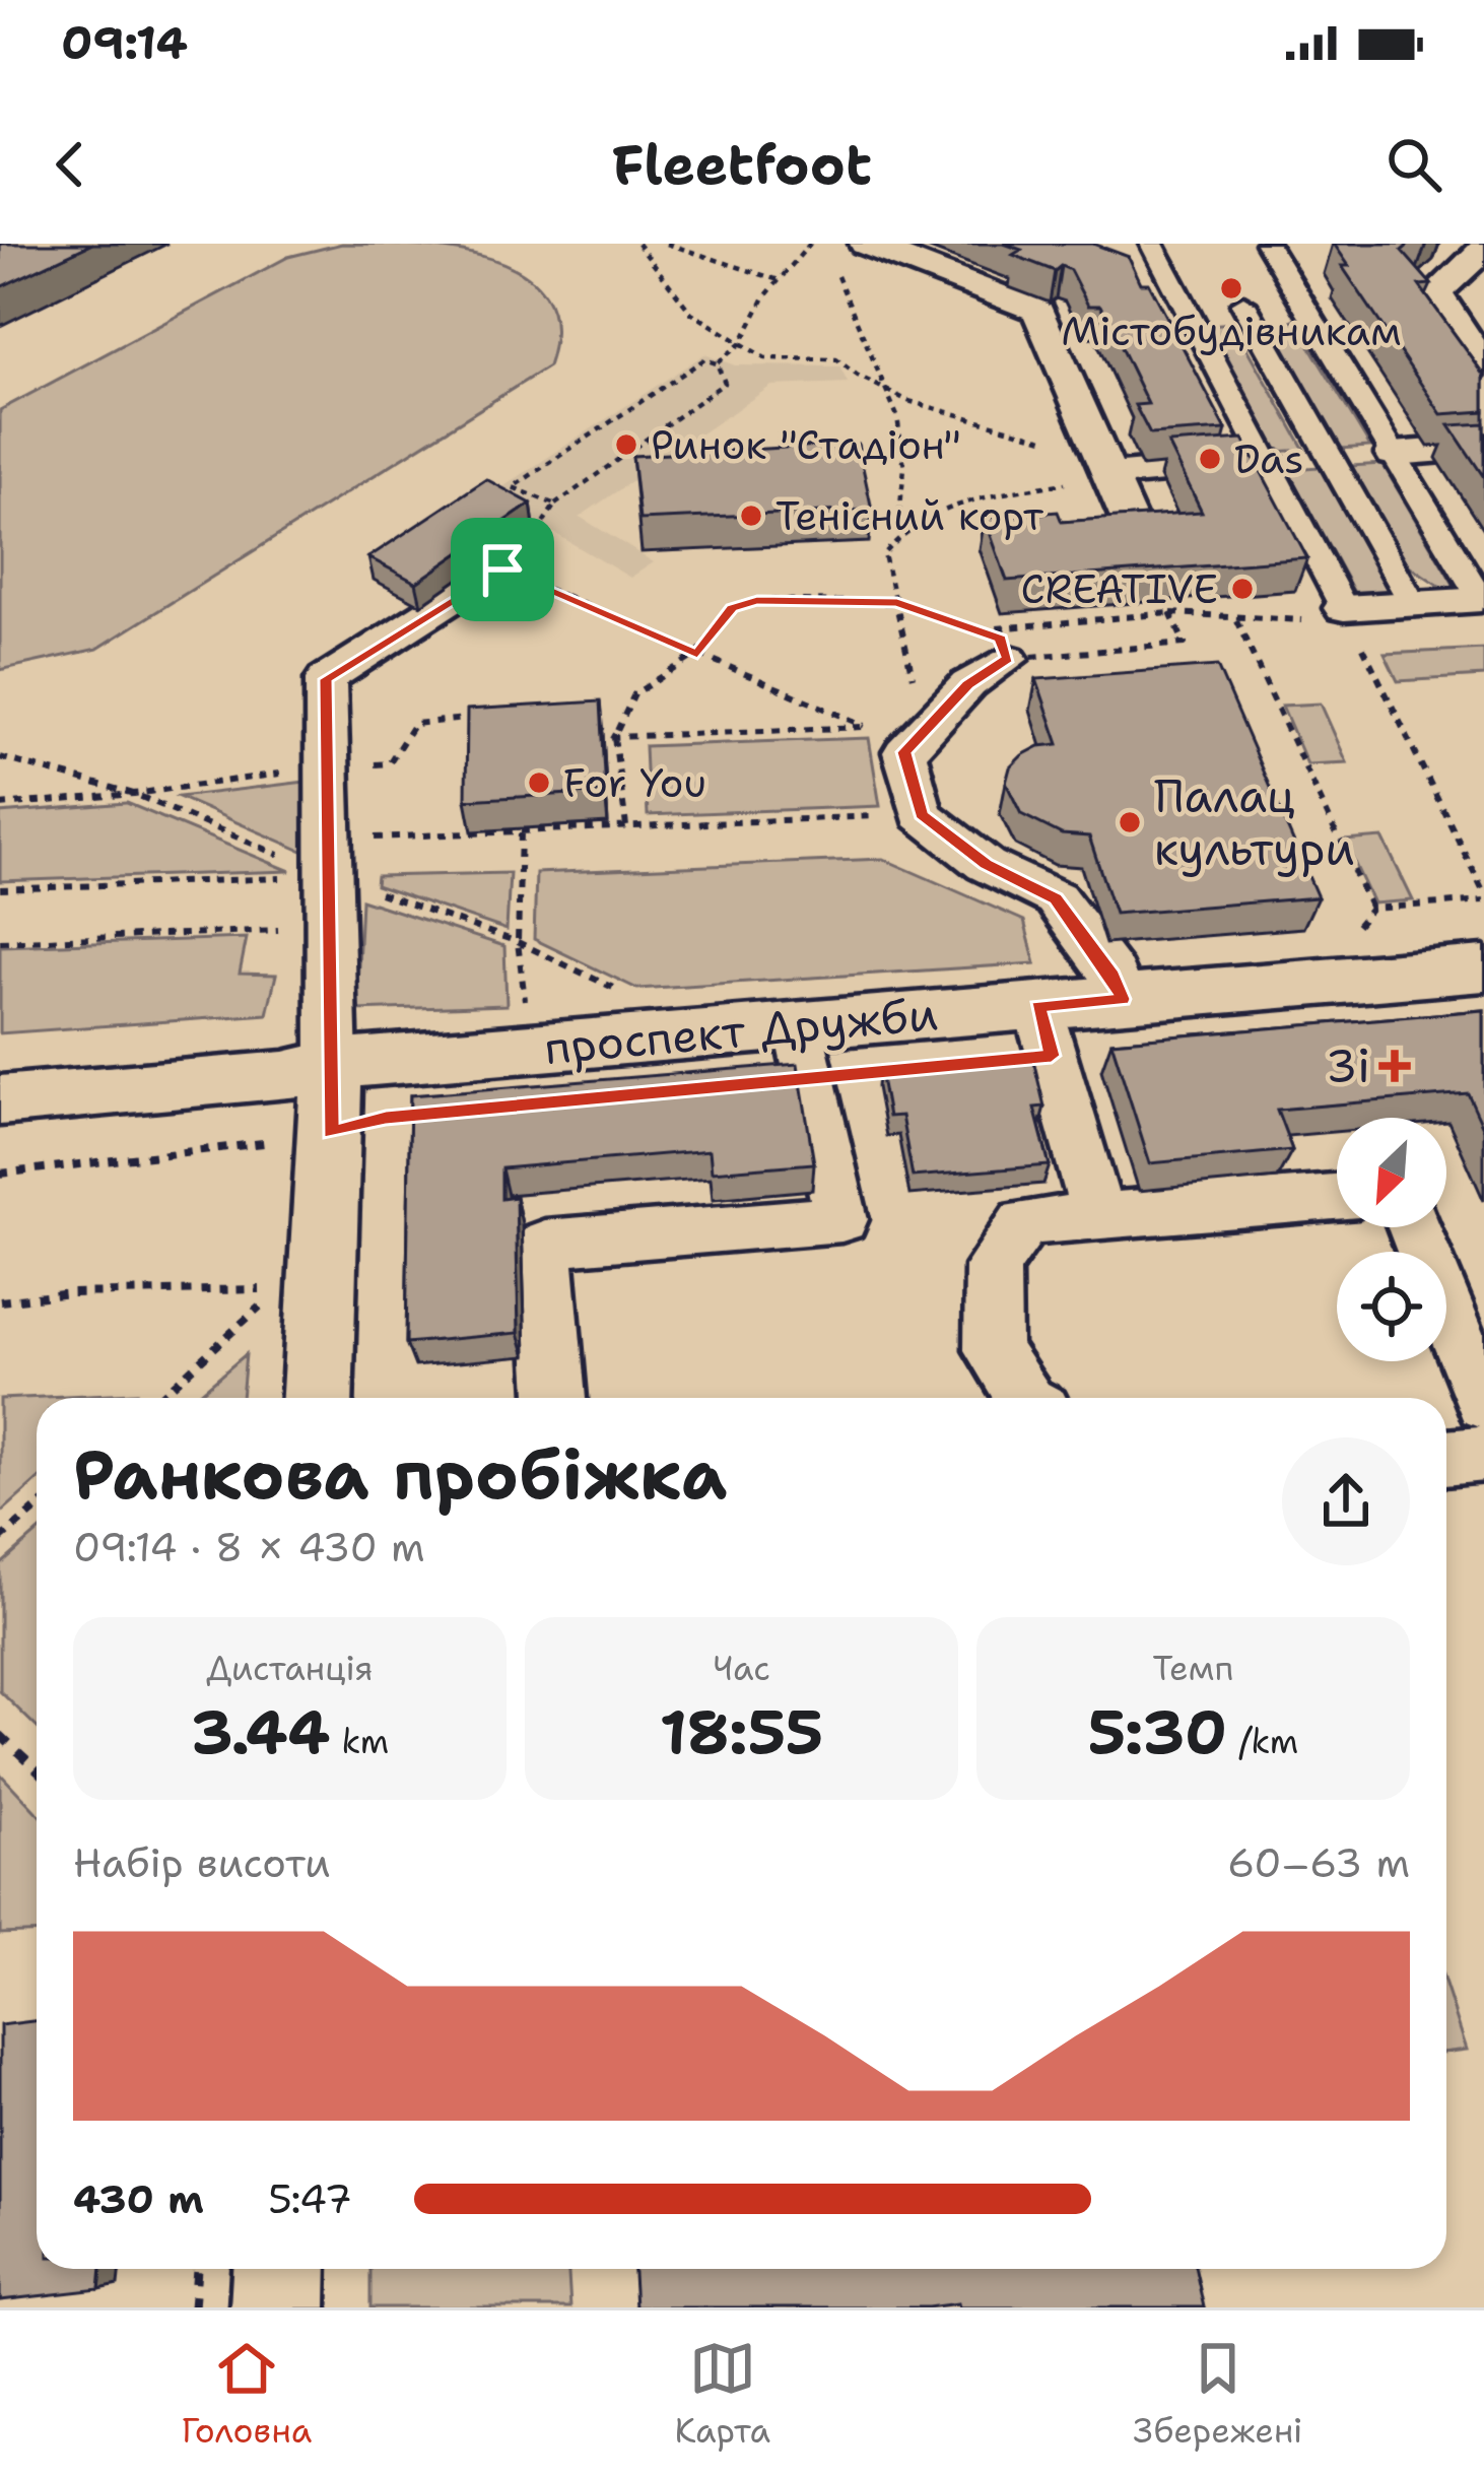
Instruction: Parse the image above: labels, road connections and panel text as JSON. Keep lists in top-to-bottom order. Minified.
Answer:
{"streets":{"street":["проспект Дружби"]},"places":{"other":["Містобудівникам","Ринок \"Стадіон\"","Das","Тенісний корт","CREATIVE","For You","Палац культури"],"health":["3і"]},"north":"bottom left","page":{"status":"09:14","header":"Fleetfoot","heading":["Ранкова пробіжка","09:14 · 8 × 430 m"],"stats":[["Дистанція","3.44 km"],["Час","18:55"],["Темп","5:30 /km"]],"chart":["Набір висоти","60–63 m"],"list":[{"name":"430 m","note":"5:47"}],"tabs":["Головна","Карта","Збережені"]}}
